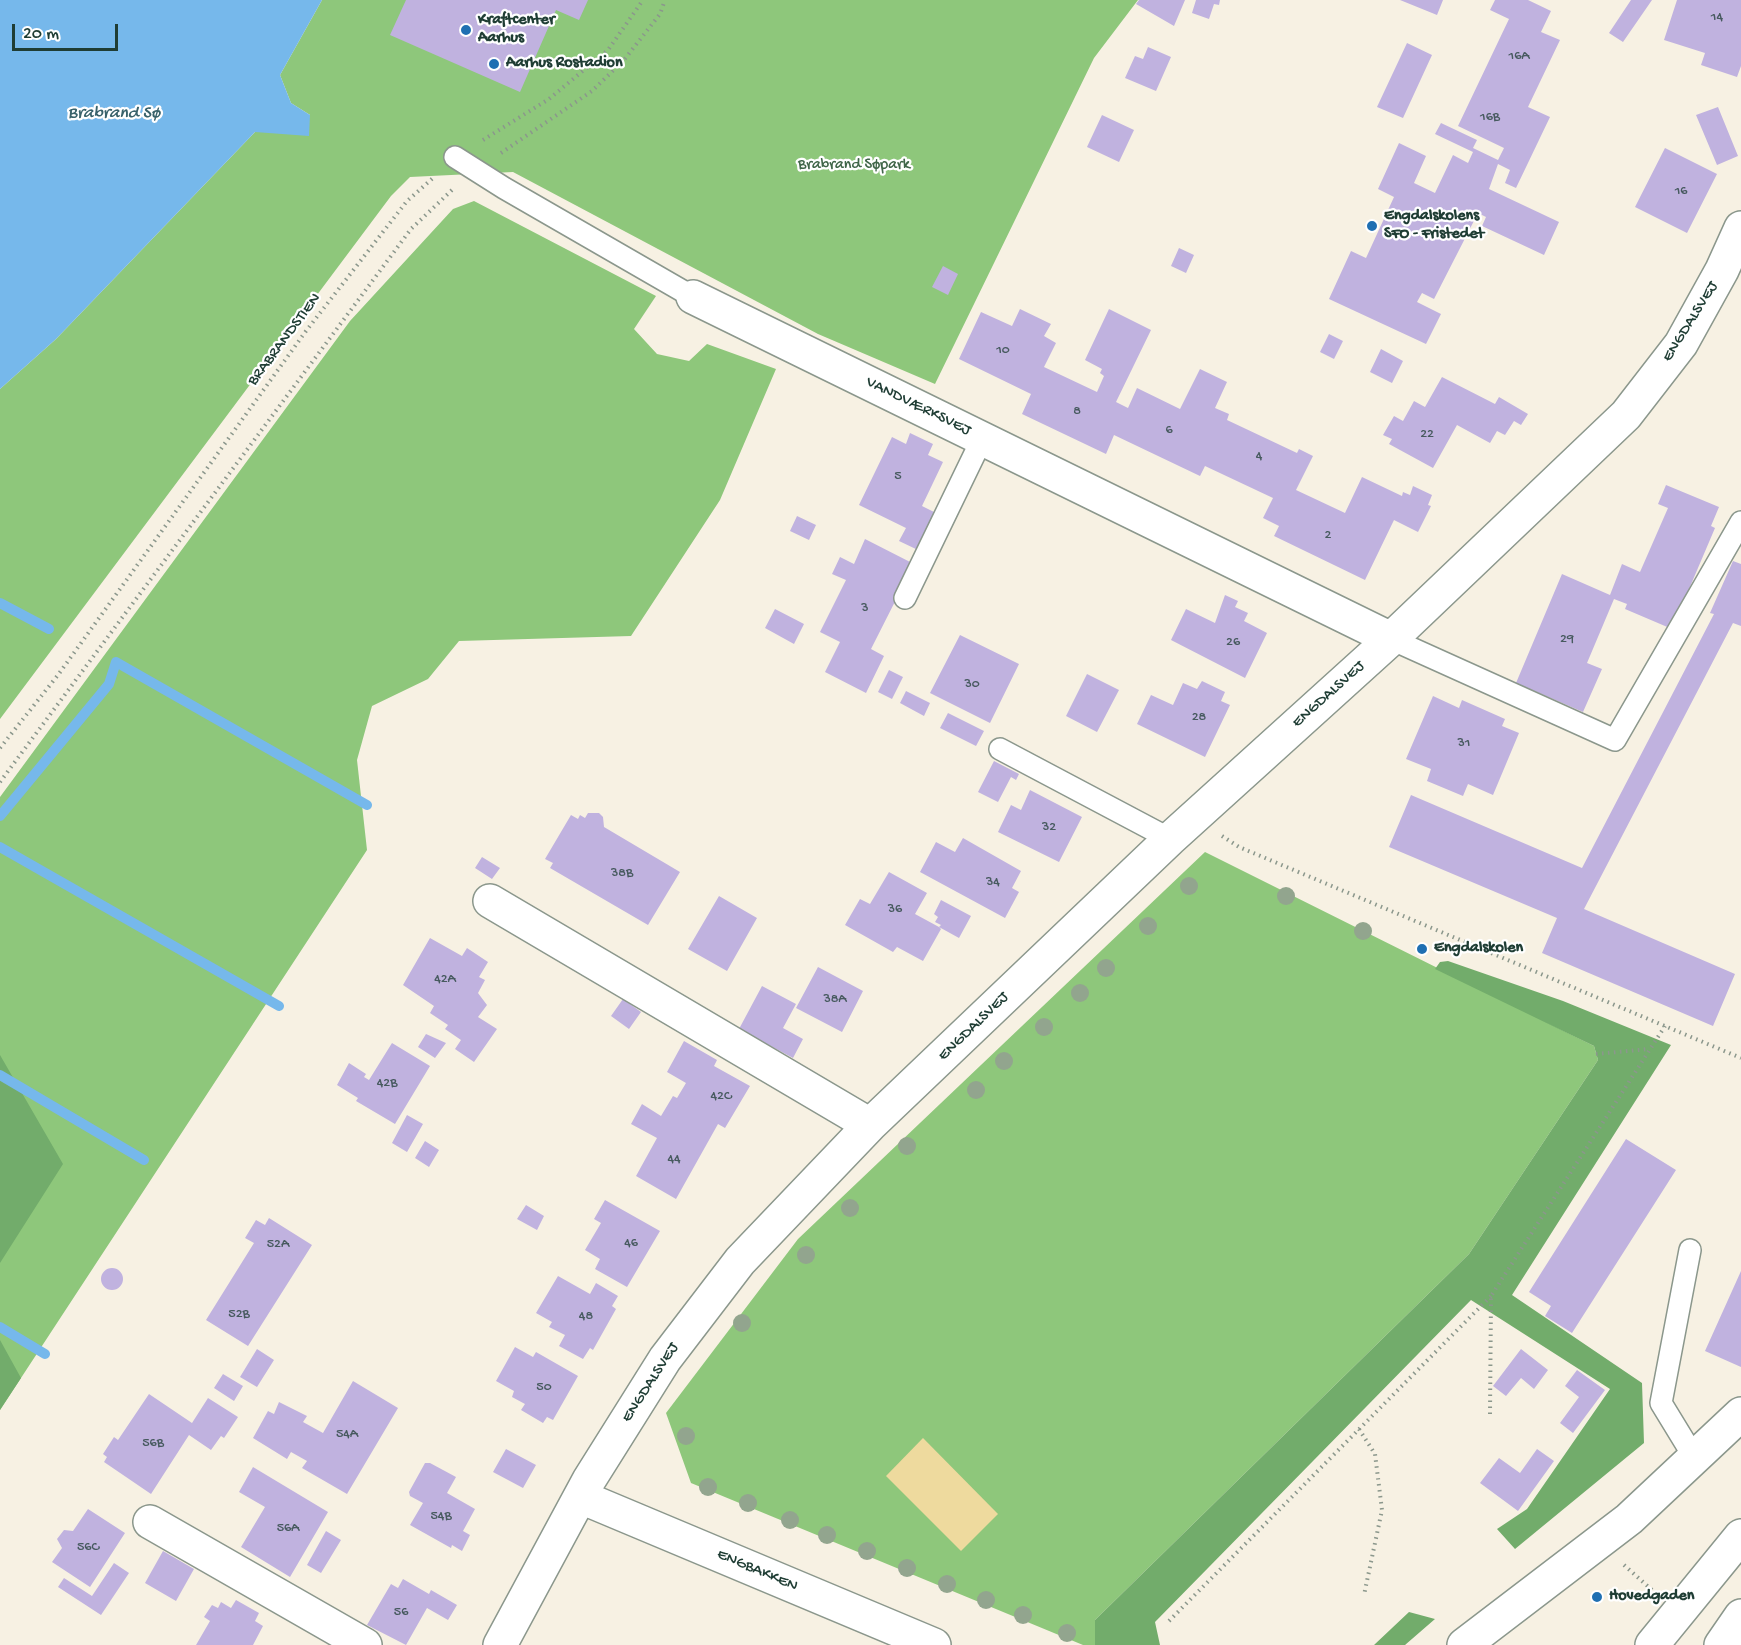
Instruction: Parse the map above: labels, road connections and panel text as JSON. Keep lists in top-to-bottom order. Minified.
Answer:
{"streets":{"street":["ENGDALSVEJ","VANDVÆRKSVEJ","ENGBAKKEN"],"path":["BRABRANDSTIEN"]},"crossings":[["ENGDALSVEJ","VANDVÆRKSVEJ"],["ENGDALSVEJ","ENGBAKKEN"],["BRABRANDSTIEN","VANDVÆRKSVEJ"]],"water":["Brabrand Sø"],"parks":["Brabrand Søpark"],"places":["Kraftcenter Aarhus","Aarhus Rostadion","Engdalskolens SFO - Fristedet","Engdalskolen","Hovedgaden"],"house_numbers":["14","16A","16B","16","10","8","6","22","4","5","2","3","29","26","30","28","31","32","38B","34","36","42A","38A","42B","42C","44","46","52A","52B","48","50","54A","56B","54B","56A","56C","56"],"scale_bar":"20 m"}
